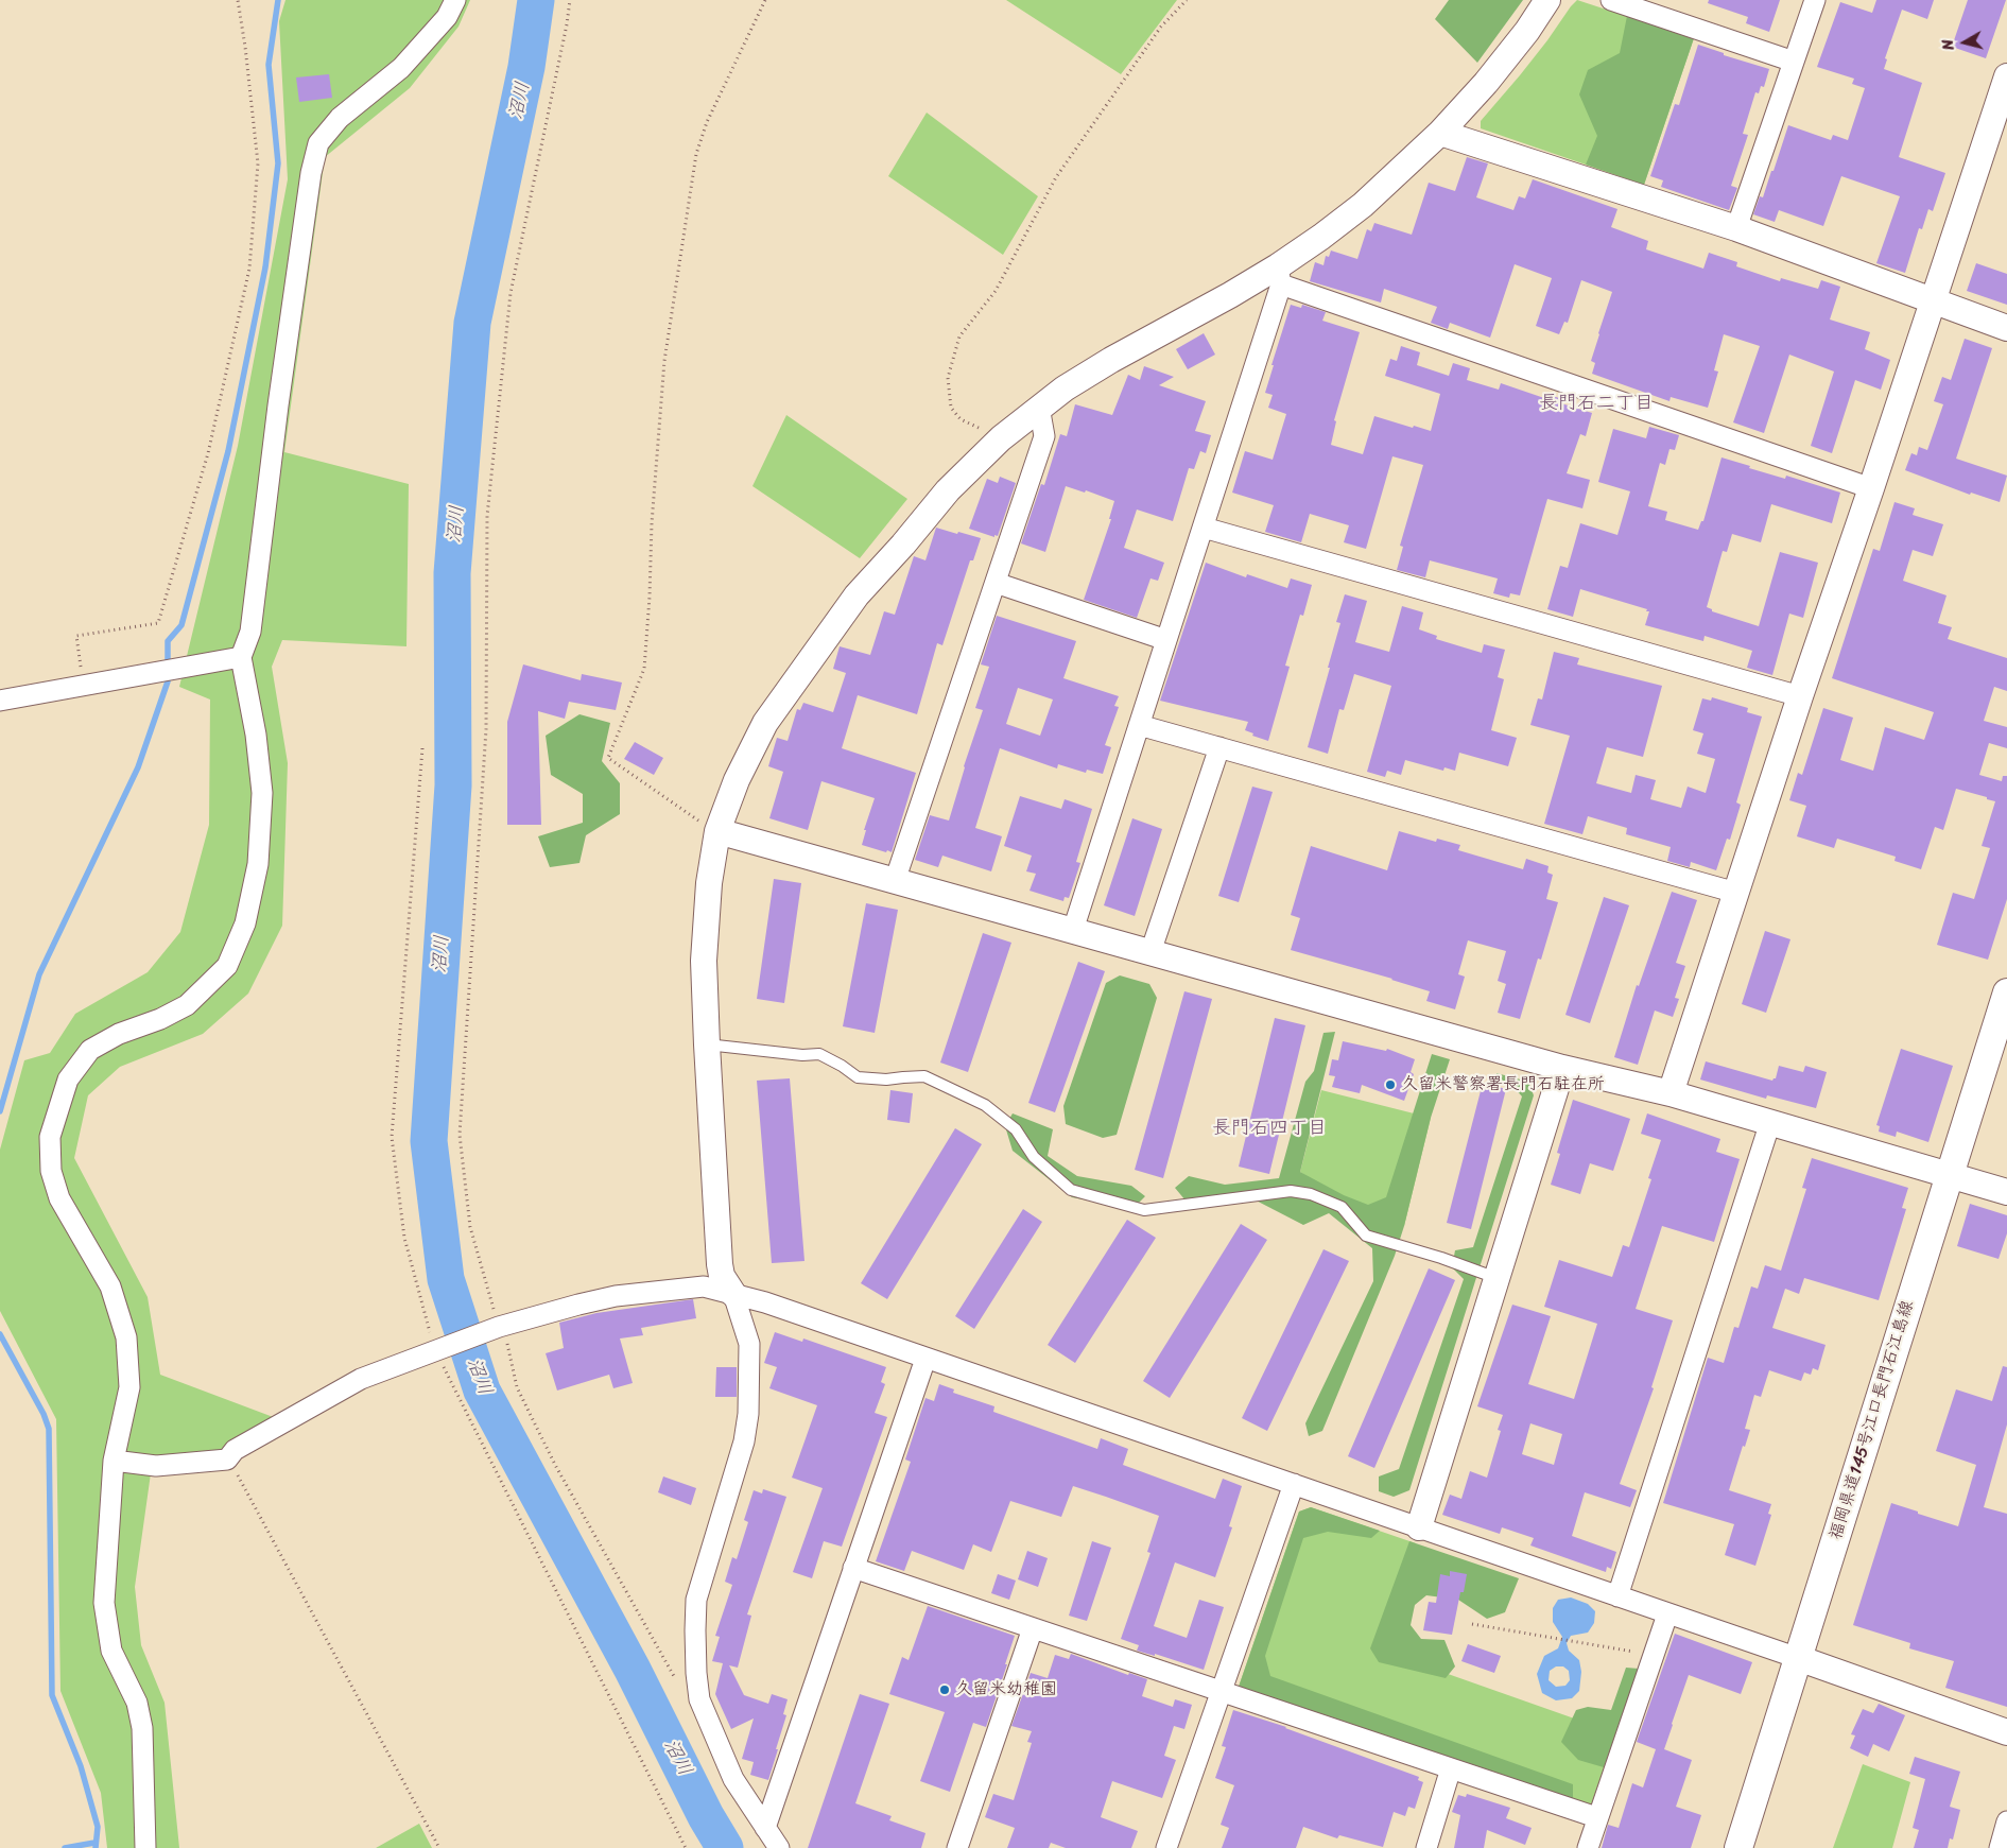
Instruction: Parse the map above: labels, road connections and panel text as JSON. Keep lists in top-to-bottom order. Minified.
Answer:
{"streets":{"main road":["福岡県道145号江口長門石江島線"]},"districts":["長門石二丁目","長門石四丁目"],"water":["沼川"],"places":["久留米警察署長門石駐在所","久留米幼稚園"],"north":"left"}
